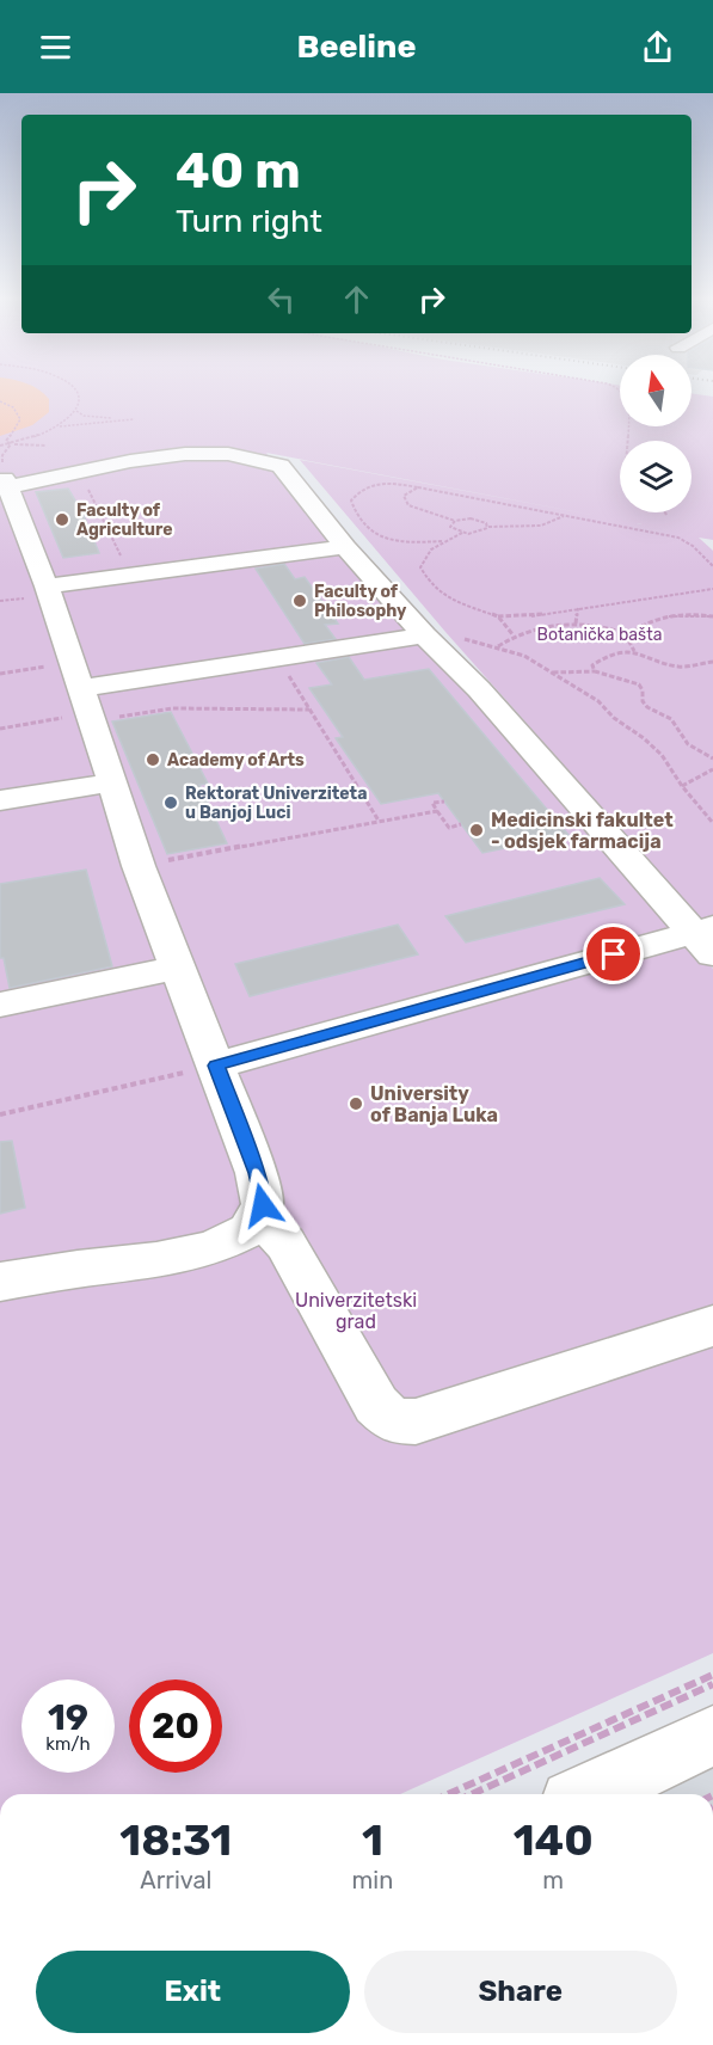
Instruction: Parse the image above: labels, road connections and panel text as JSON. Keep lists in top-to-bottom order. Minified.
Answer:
{"parks":["Botanička bašta","Univerzitetski grad"],"places":["Faculty of Agriculture","Faculty of Philosophy","Academy of Arts","Rektorat Univerziteta u Banjoj Luci","Medicinski fakultet - odsjek farmacija","University of Banja Luka"],"north":"top","page":{"header":"Beeline","turn":["40 m","Turn right"],"speed":"19 km/h","limit":"20","eta":["18:31","Arrival","1","min","140","m"],"buttons":["Exit","Share"]}}
